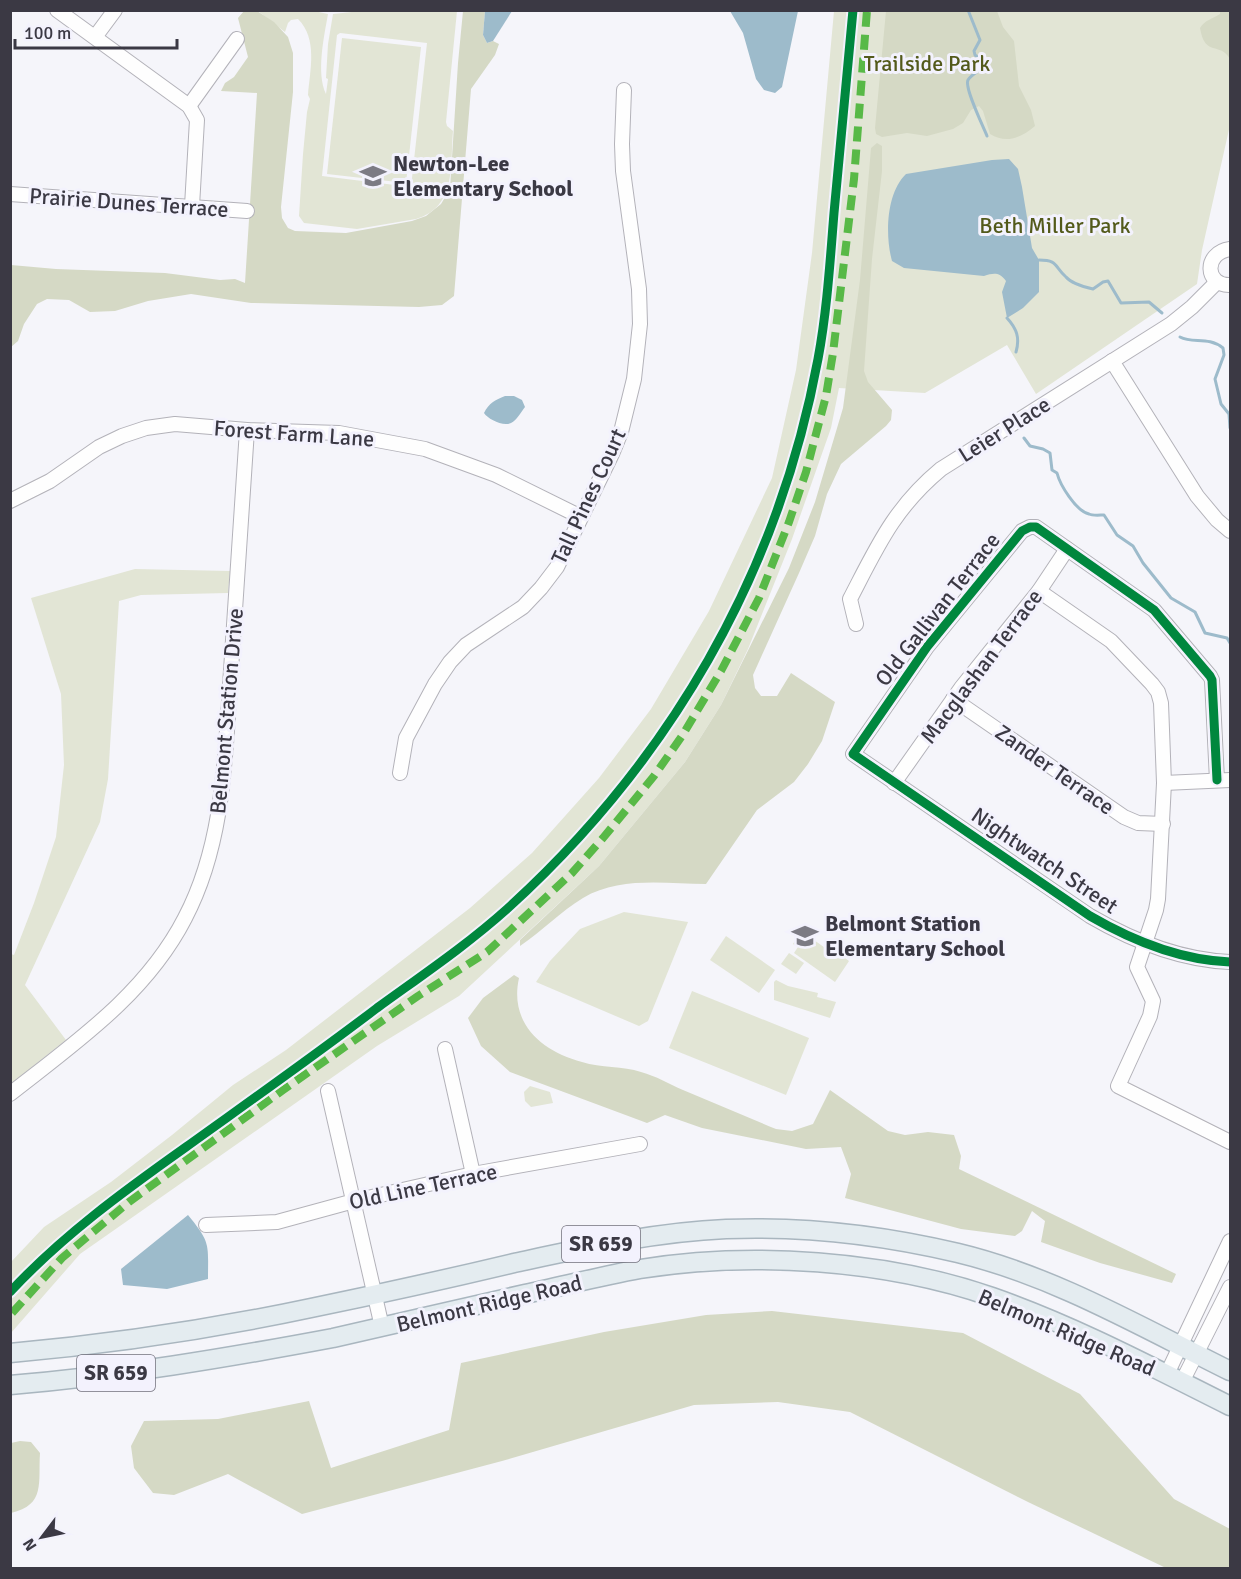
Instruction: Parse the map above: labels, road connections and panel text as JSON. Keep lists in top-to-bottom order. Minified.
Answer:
{"streets":{"main road":["SR 659","Belmont Ridge Road"],"street":["Prairie Dunes Terrace","Leier Place","Forest Farm Lane","Tall Pines Court","Old Gallivan Terrace","Macglashan Terrace","Belmont Station Drive","Zander Terrace","Nightwatch Street","Old Line Terrace"]},"crossings":[["Forest Farm Lane","Tall Pines Court"],["Forest Farm Lane","Belmont Station Drive"],["Old Gallivan Terrace","Macglashan Terrace"],["Old Gallivan Terrace","Nightwatch Street"],["Macglashan Terrace","Zander Terrace"],["Macglashan Terrace","Nightwatch Street"]],"parks":["Trailside Park","Beth Miller Park"],"places":{"school or university":["Newton-Lee Elementary School","Belmont Station Elementary School"]},"scale_bar":"100 m","north":"bottom left"}
